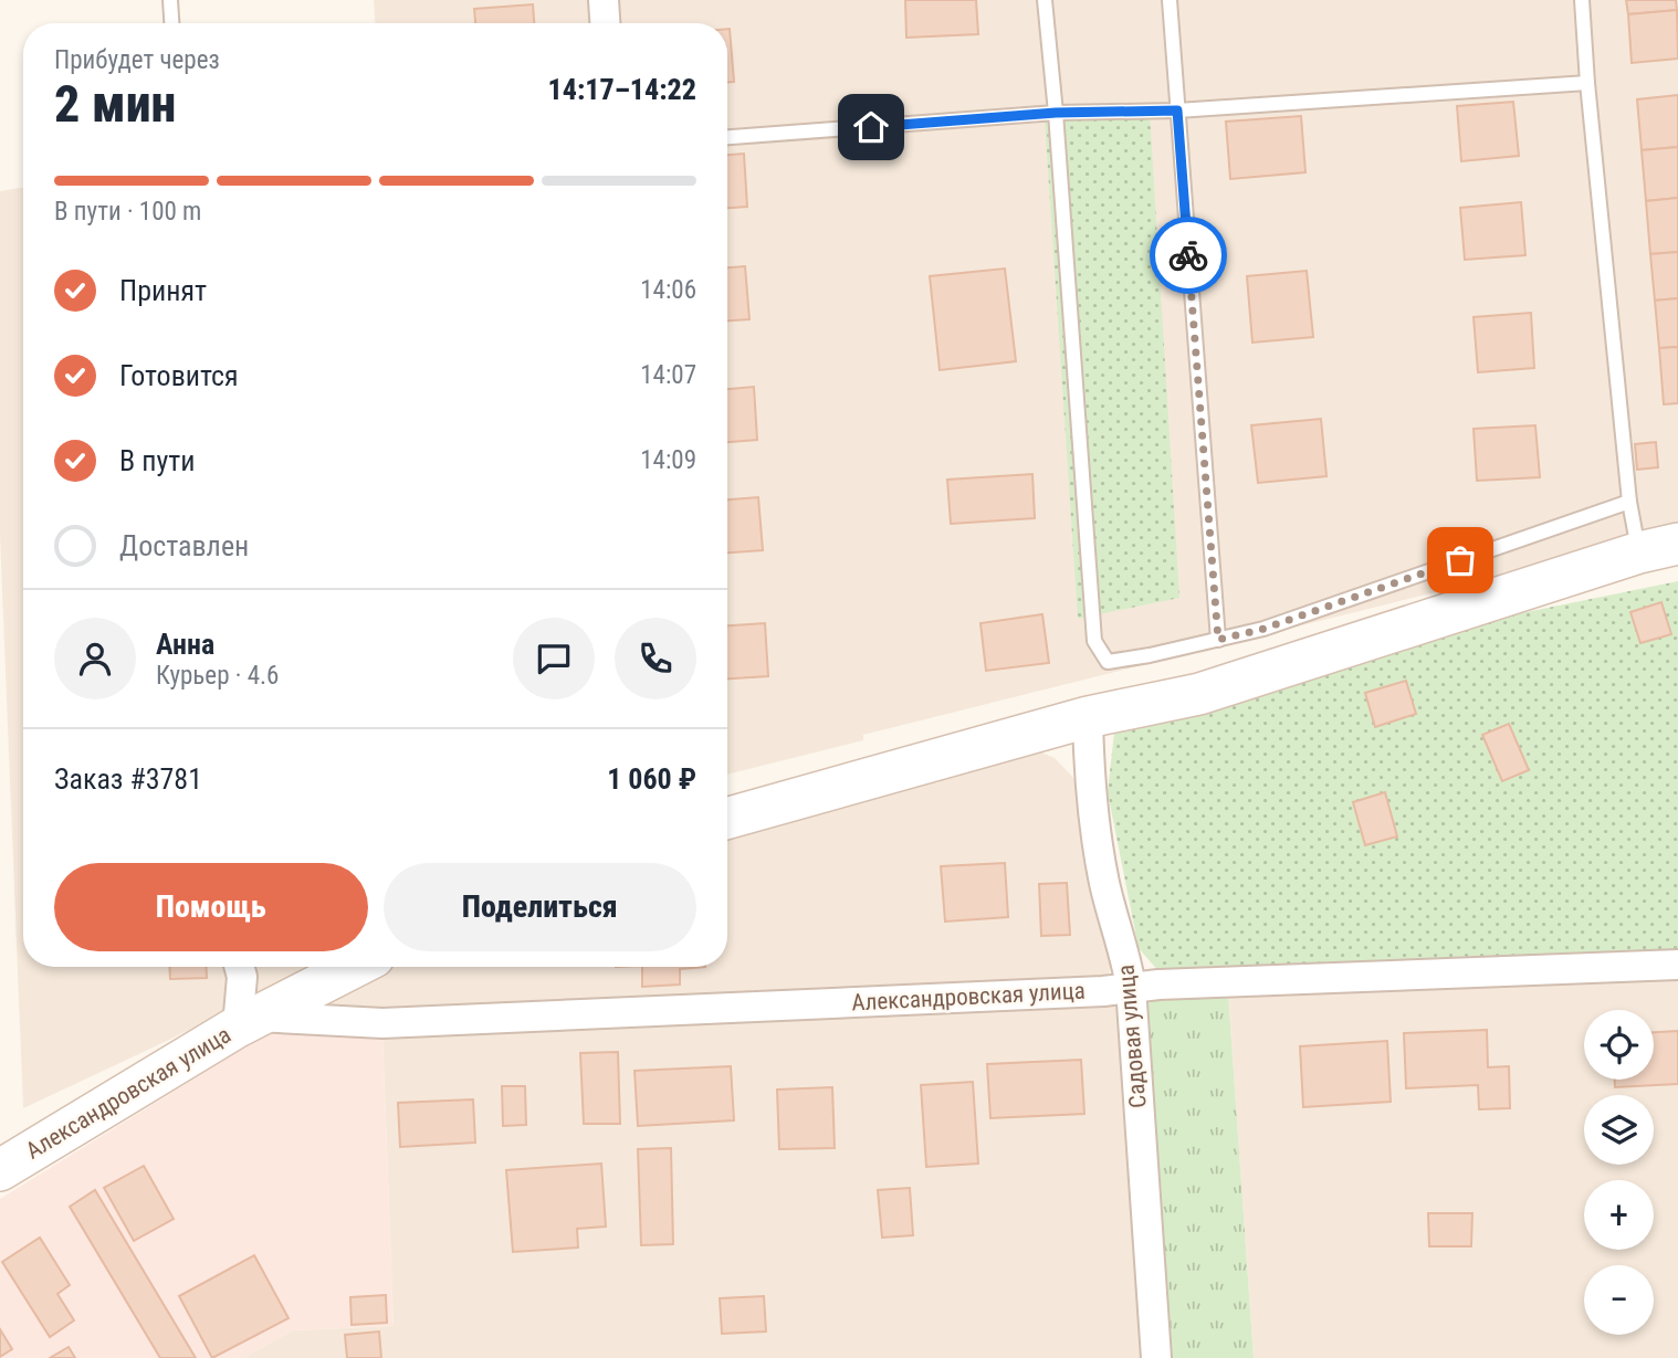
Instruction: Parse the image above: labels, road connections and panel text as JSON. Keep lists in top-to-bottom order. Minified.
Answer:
{"streets":{"street":["Александровская улица","Садовая улица"]},"crossings":[["Александровская улица","Садовая улица"]],"page":{"heading":["2 мин","Прибудет через","14:17–14:22"],"panel":["Анна","Курьер · 4.6","Заказ #3781","1 060 ₽"],"bar":"В пути · 100 m","list":[["Принят","14:06"],["Готовится","14:07"],["В пути","14:09"],"Доставлен"],"buttons":["Помощь","Поделиться"],"map_buttons":["+","−"]}}
